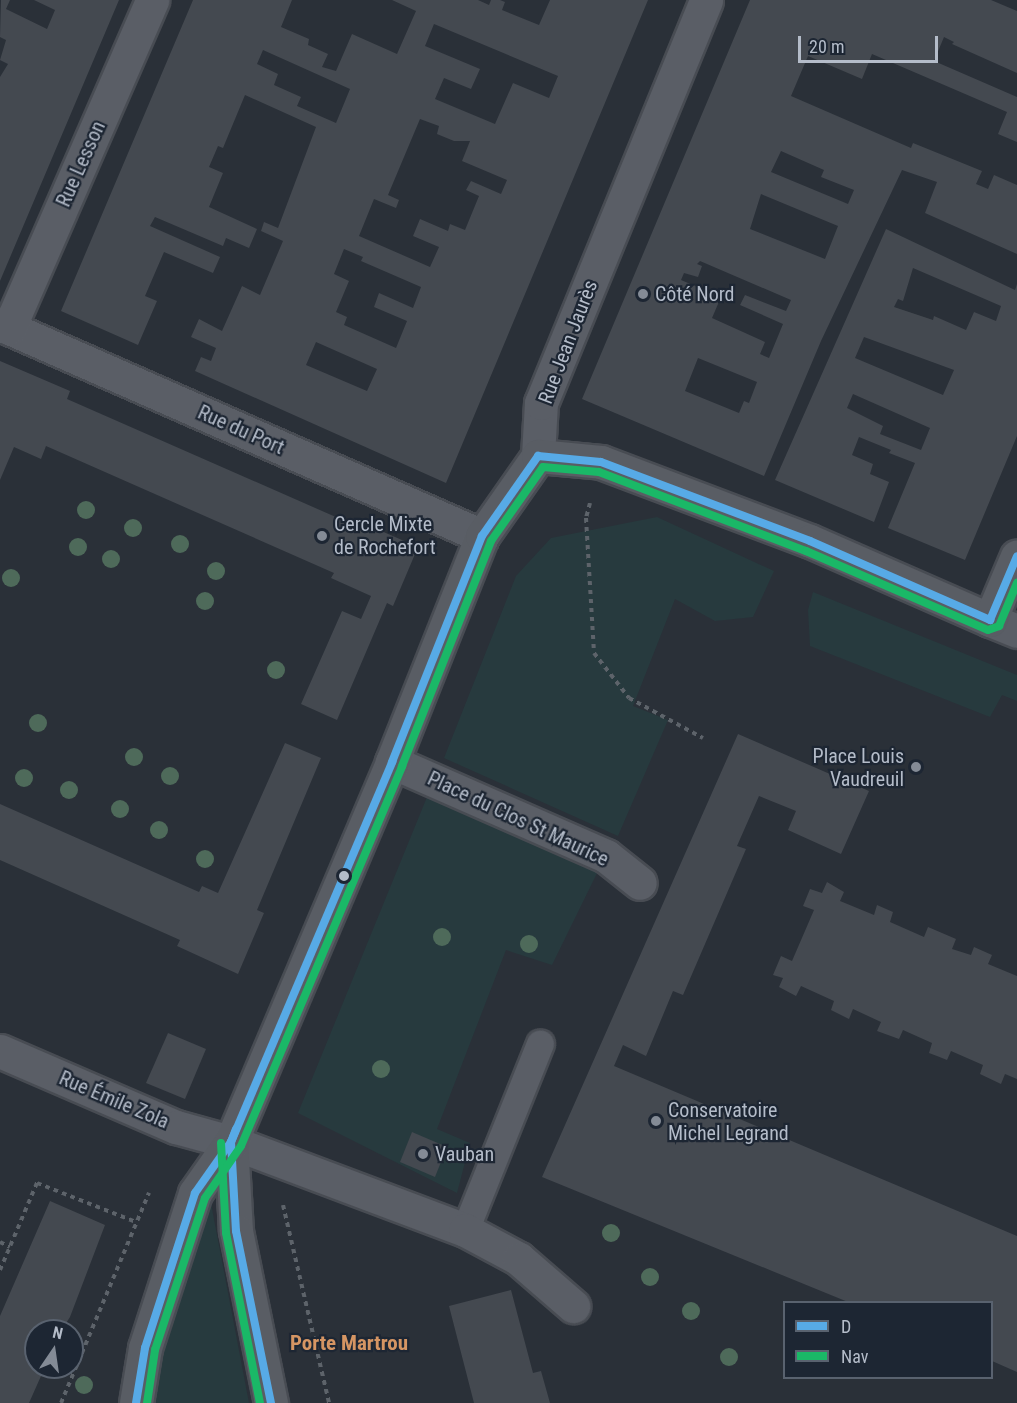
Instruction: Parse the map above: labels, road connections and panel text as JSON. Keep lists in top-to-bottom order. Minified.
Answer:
{"streets":{"street":["Rue Lesson","Rue Jean Jaurès","Rue du Port","Place du Clos St Maurice","Rue Émile Zola"]},"crossings":[["Rue Lesson","Rue du Port"]],"districts":["Porte Martrou"],"places":["Côté Nord","Cercle Mixte de Rochefort","Place Louis Vaudreuil","Conservatoire Michel Legrand","Vauban"],"lines":["transit line D","transit line Nav"],"legend":["D","Nav"],"scale_bar":"20 m","north":"top"}
